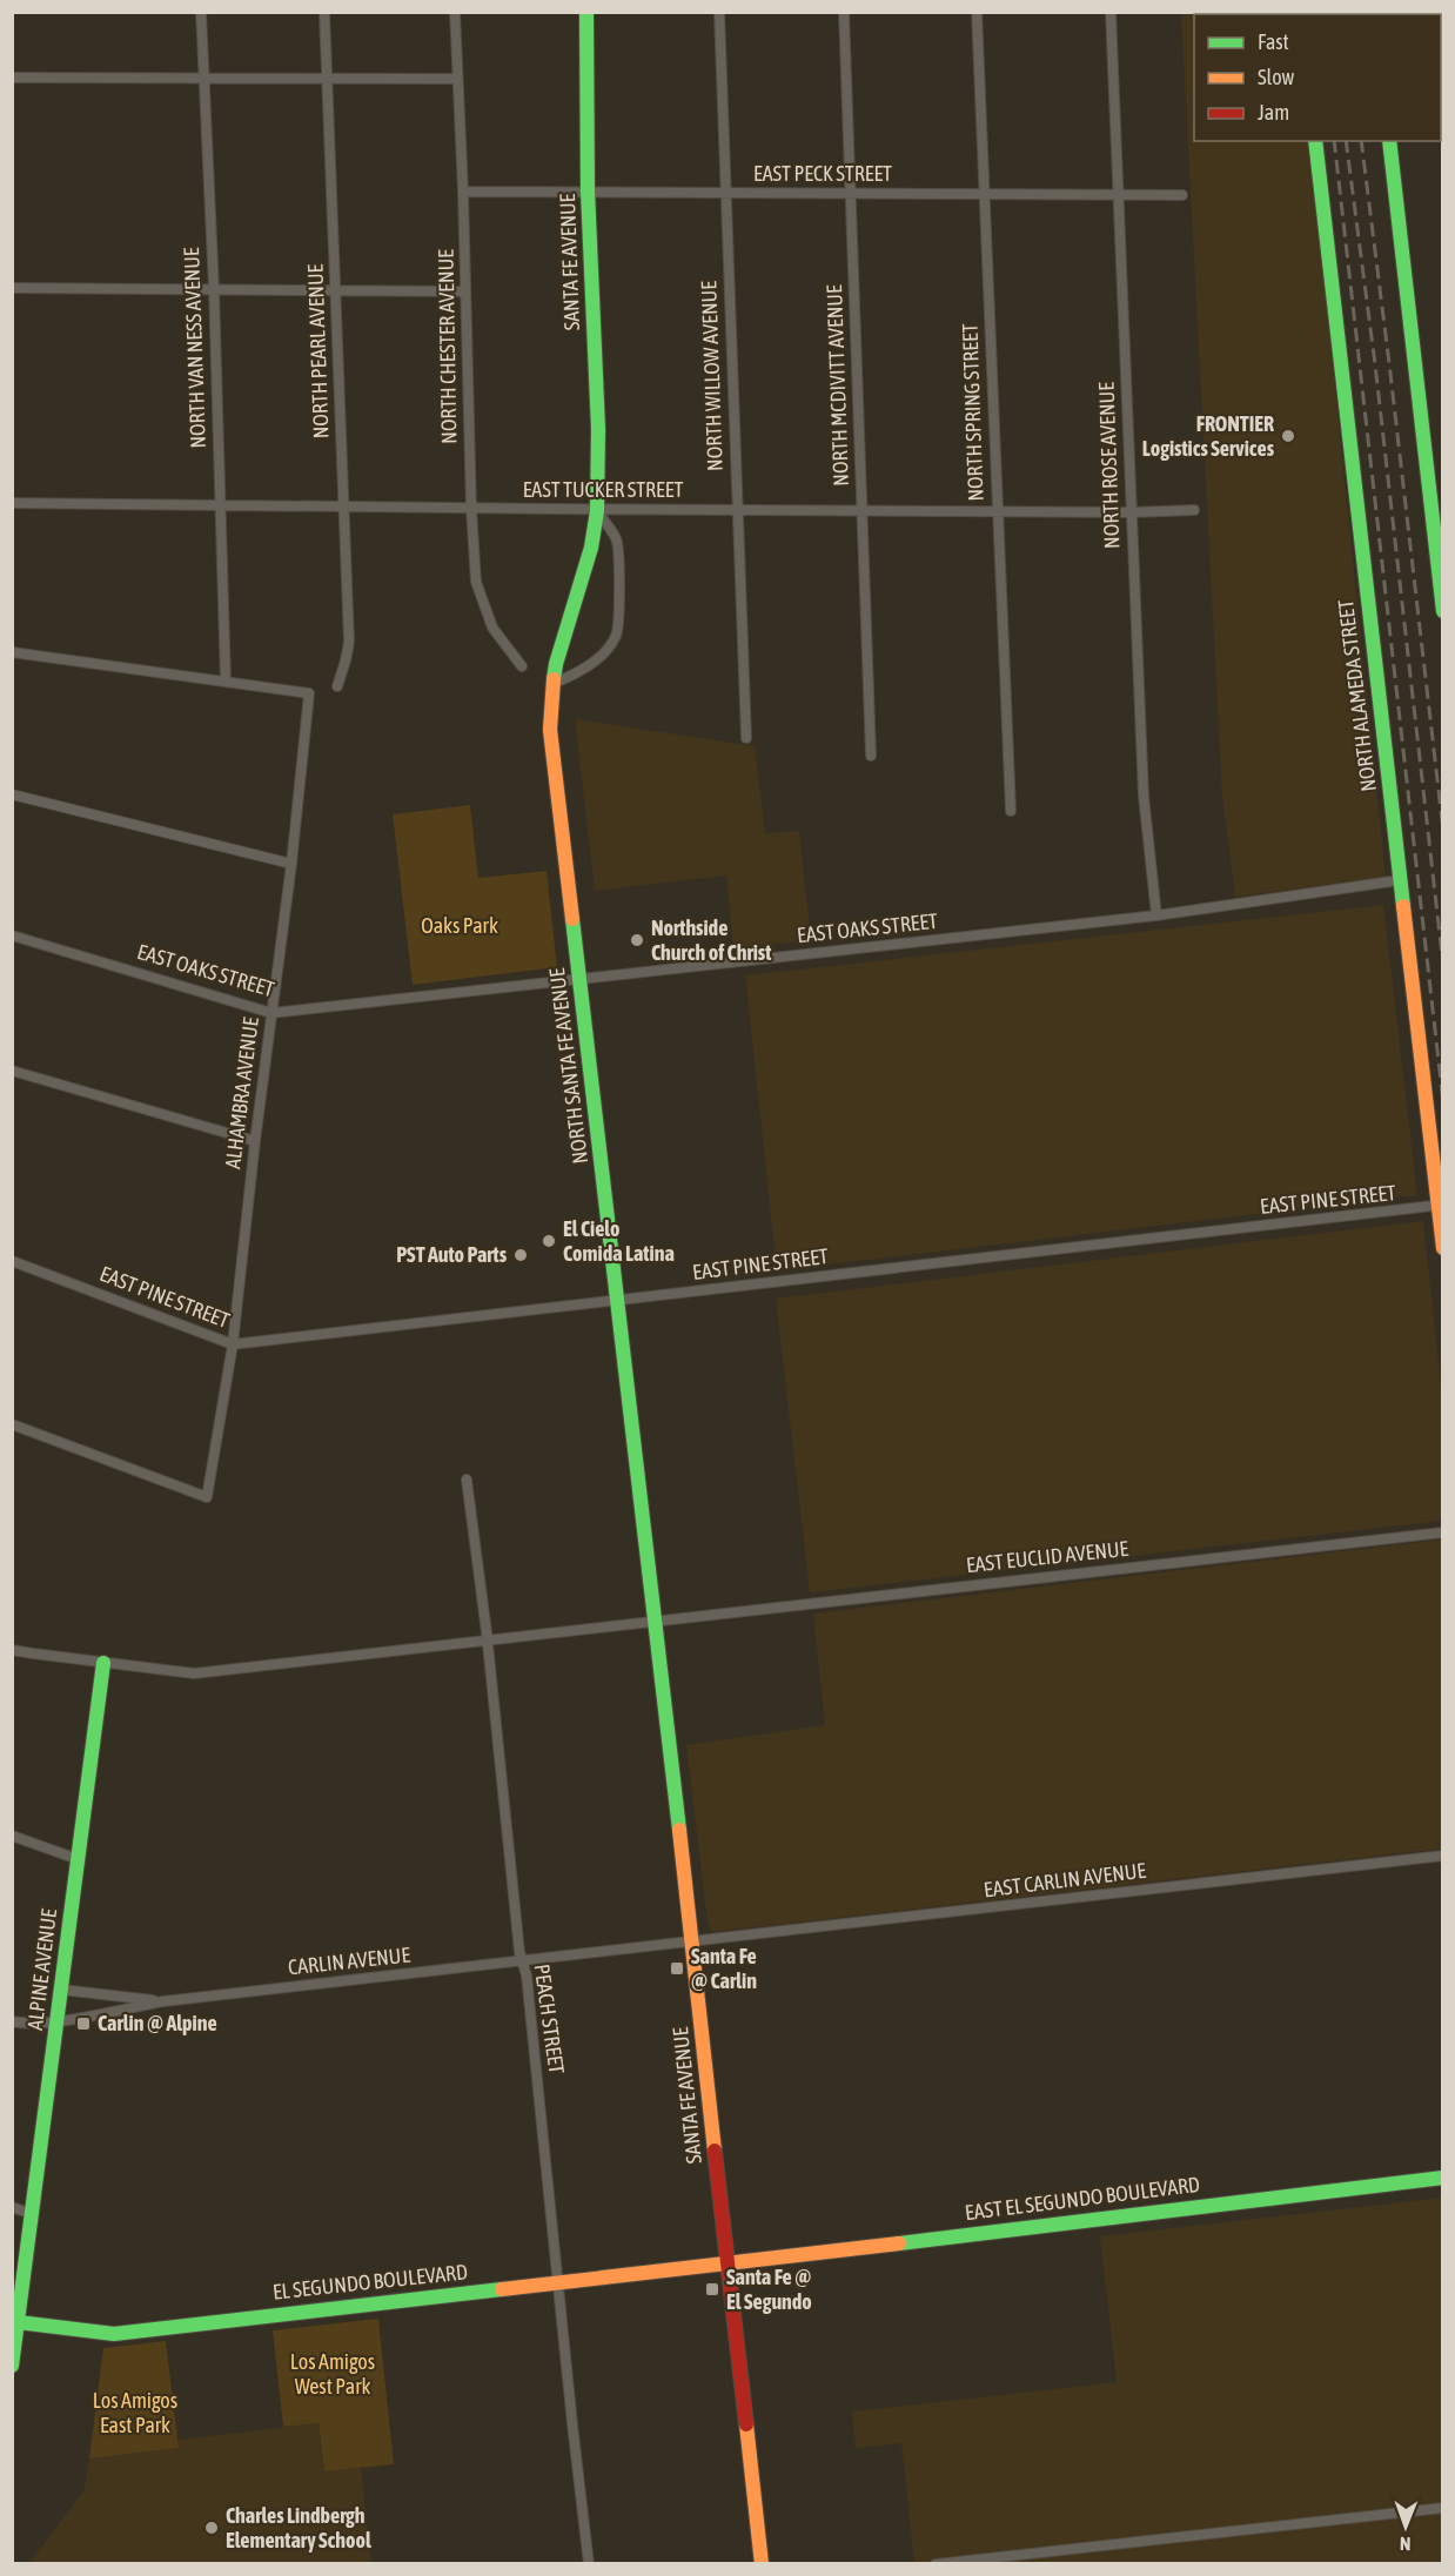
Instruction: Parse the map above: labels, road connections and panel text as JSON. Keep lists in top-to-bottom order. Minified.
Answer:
{"streets":{"street":["EAST PECK STREET","SANTA FE AVENUE","NORTH CHESTER AVENUE","NORTH VAN NESS AVENUE","NORTH PEARL AVENUE","NORTH WILLOW AVENUE","NORTH MCDIVITT AVENUE","NORTH SPRING STREET","NORTH ROSE AVENUE","EAST TUCKER STREET","NORTH ALAMEDA STREET","EAST OAKS STREET","NORTH SANTA FE AVENUE","ALHAMBRA AVENUE","EAST PINE STREET","EAST EUCLID AVENUE","EAST CARLIN AVENUE","CARLIN AVENUE","ALPINE AVENUE","PEACH STREET","EAST EL SEGUNDO BOULEVARD","EL SEGUNDO BOULEVARD"]},"crossings":[["EAST PECK STREET","SANTA FE AVENUE"],["EAST PECK STREET","NORTH CHESTER AVENUE"],["EAST PECK STREET","NORTH WILLOW AVENUE"],["EAST PECK STREET","NORTH MCDIVITT AVENUE"],["EAST PECK STREET","NORTH SPRING STREET"],["EAST PECK STREET","NORTH ROSE AVENUE"],["SANTA FE AVENUE","EAST TUCKER STREET"],["SANTA FE AVENUE","NORTH SANTA FE AVENUE"],["SANTA FE AVENUE","EAST EUCLID AVENUE"],["SANTA FE AVENUE","EAST CARLIN AVENUE"],["SANTA FE AVENUE","CARLIN AVENUE"],["SANTA FE AVENUE","EAST EL SEGUNDO BOULEVARD"],["SANTA FE AVENUE","EL SEGUNDO BOULEVARD"],["NORTH CHESTER AVENUE","EAST TUCKER STREET"],["NORTH VAN NESS AVENUE","EAST TUCKER STREET"],["NORTH VAN NESS AVENUE","ALHAMBRA AVENUE"],["NORTH PEARL AVENUE","EAST TUCKER STREET"],["NORTH WILLOW AVENUE","EAST TUCKER STREET"],["NORTH MCDIVITT AVENUE","EAST TUCKER STREET"],["NORTH SPRING STREET","EAST TUCKER STREET"],["NORTH ROSE AVENUE","EAST TUCKER STREET"],["NORTH ROSE AVENUE","EAST OAKS STREET"],["EAST TUCKER STREET","NORTH SANTA FE AVENUE"],["NORTH ALAMEDA STREET","EAST OAKS STREET"],["NORTH ALAMEDA STREET","EAST PINE STREET"],["EAST OAKS STREET","NORTH SANTA FE AVENUE"],["EAST OAKS STREET","ALHAMBRA AVENUE"],["NORTH SANTA FE AVENUE","EAST PINE STREET"],["NORTH SANTA FE AVENUE","EAST EUCLID AVENUE"],["ALHAMBRA AVENUE","EAST PINE STREET"],["EAST EUCLID AVENUE","ALPINE AVENUE"],["EAST EUCLID AVENUE","PEACH STREET"],["EAST CARLIN AVENUE","CARLIN AVENUE"],["CARLIN AVENUE","ALPINE AVENUE"],["CARLIN AVENUE","PEACH STREET"],["ALPINE AVENUE","EL SEGUNDO BOULEVARD"],["PEACH STREET","EL SEGUNDO BOULEVARD"],["EAST EL SEGUNDO BOULEVARD","EL SEGUNDO BOULEVARD"]],"parks":["Oaks Park","Los Amigos West Park","Los Amigos East Park"],"places":{"other":["FRONTIER Logistics Services","Northside Church of Christ","El Cielo Comida Latina","PST Auto Parts","Charles Lindbergh Elementary School"],"transit":["Santa Fe @ Carlin","Carlin @ Alpine","Santa Fe @ El Segundo"]},"legend":["Fast","Slow","Jam"],"north":"bottom"}
